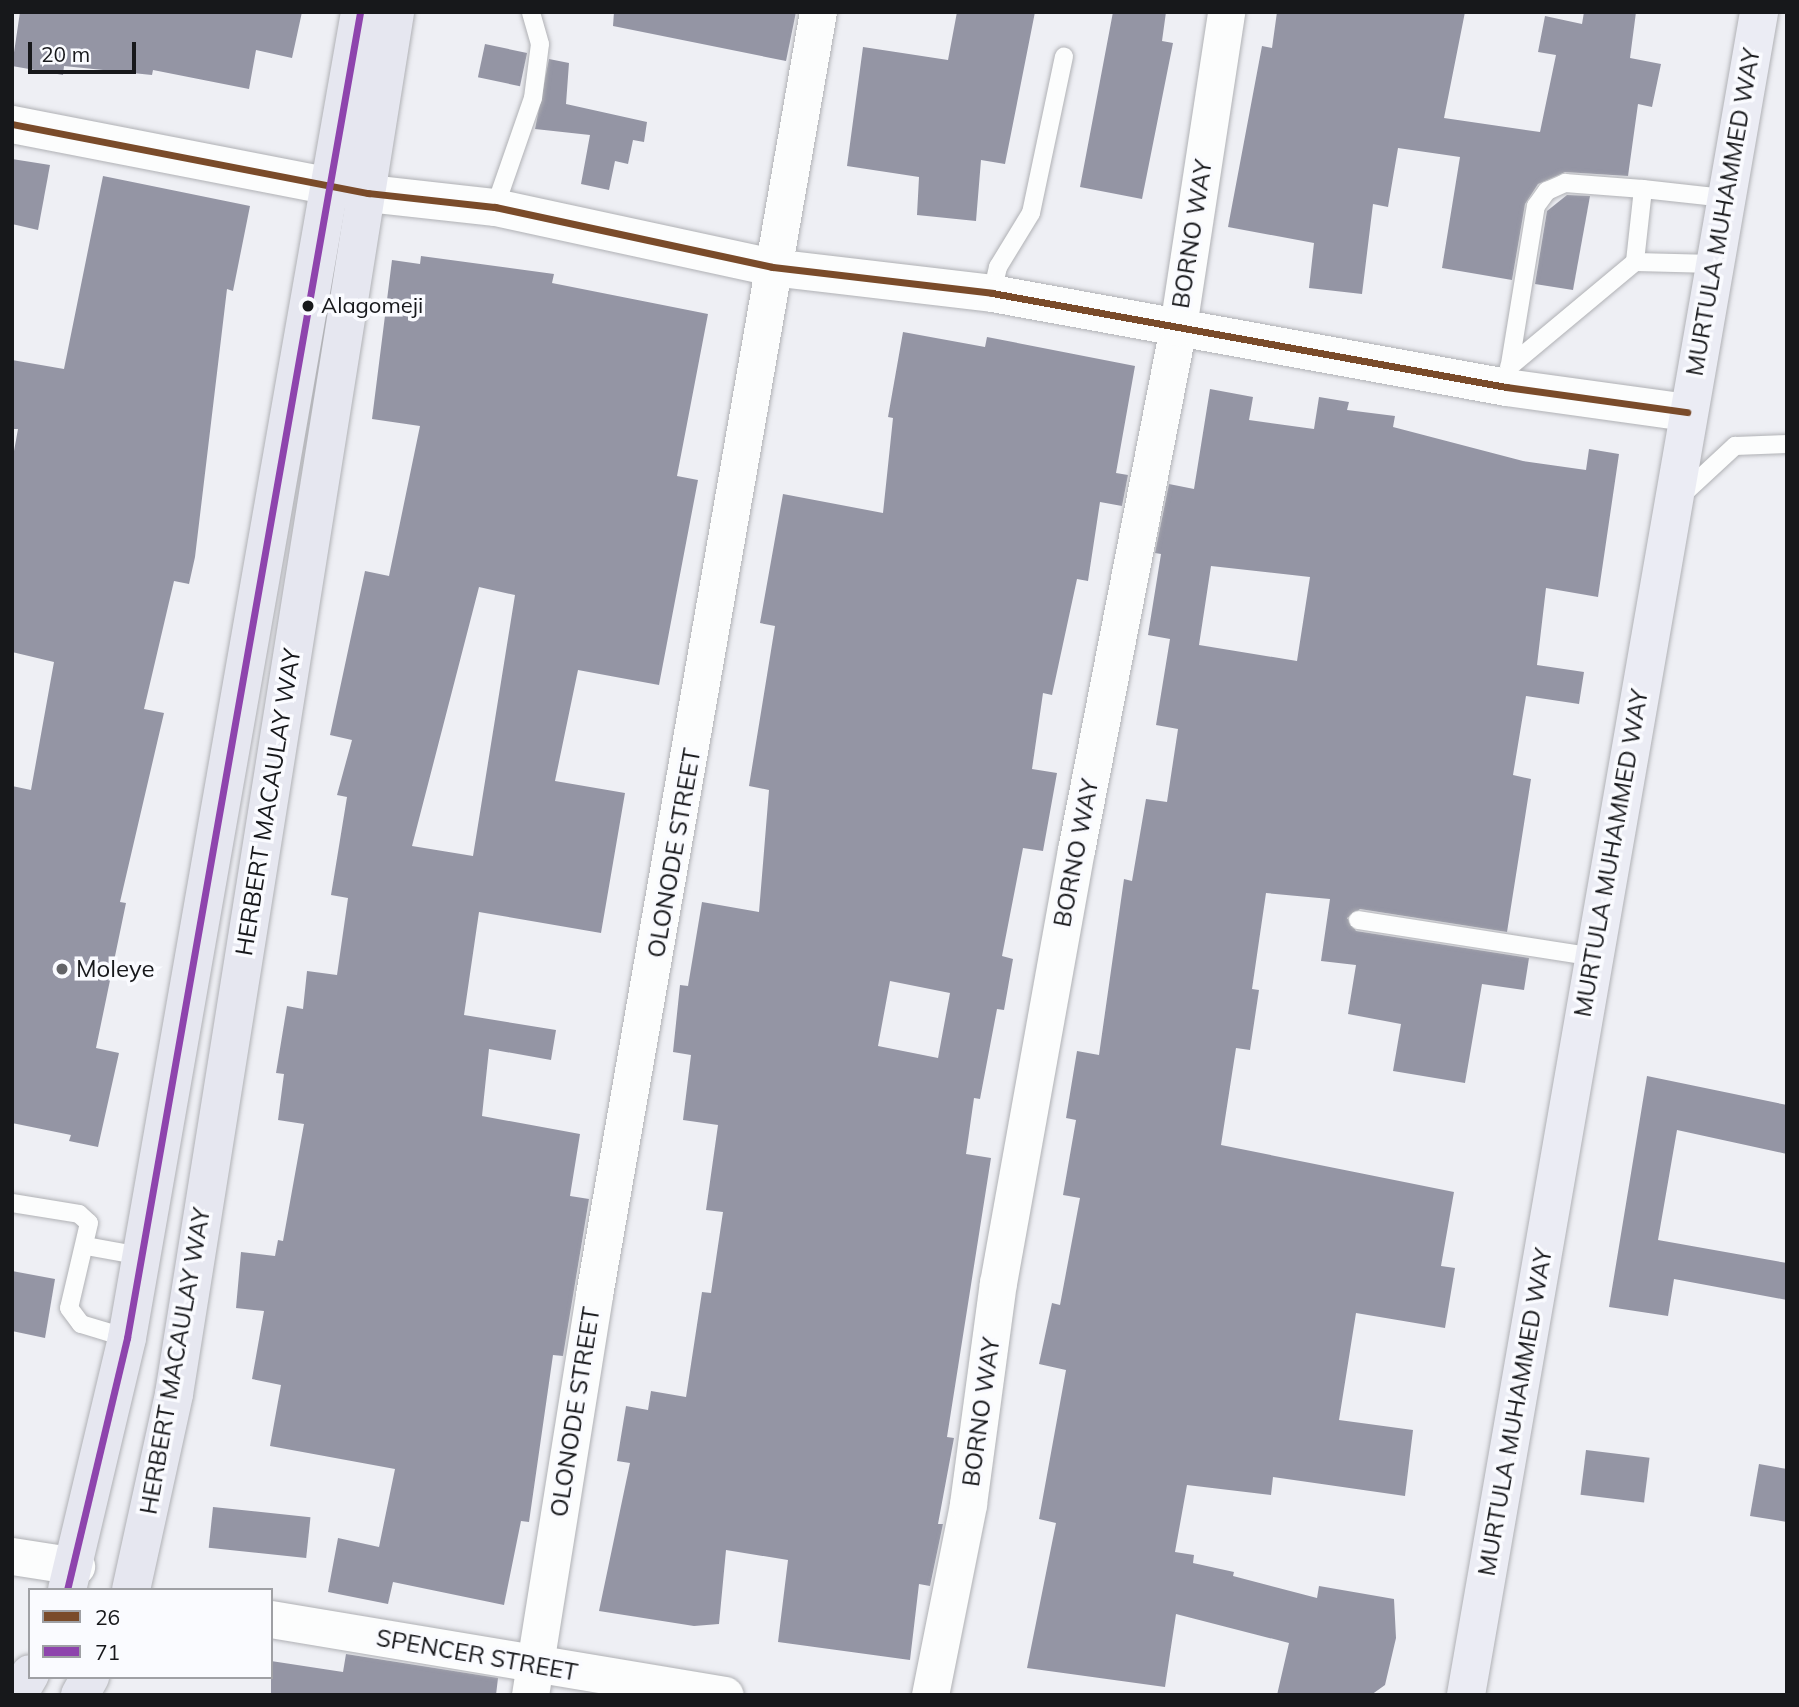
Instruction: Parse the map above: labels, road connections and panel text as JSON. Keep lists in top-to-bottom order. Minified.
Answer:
{"streets":{"highway":["HERBERT MACAULAY WAY"],"main road":["MURTULA MUHAMMED WAY"],"street":["BORNO WAY","OLONODE STREET","SPENCER STREET"]},"crossings":[["OLONODE STREET","SPENCER STREET"]],"places":["Alagomeji","Moleye"],"lines":["transit line 71","transit line 26"],"legend":["26","71"],"scale_bar":"20 m"}
